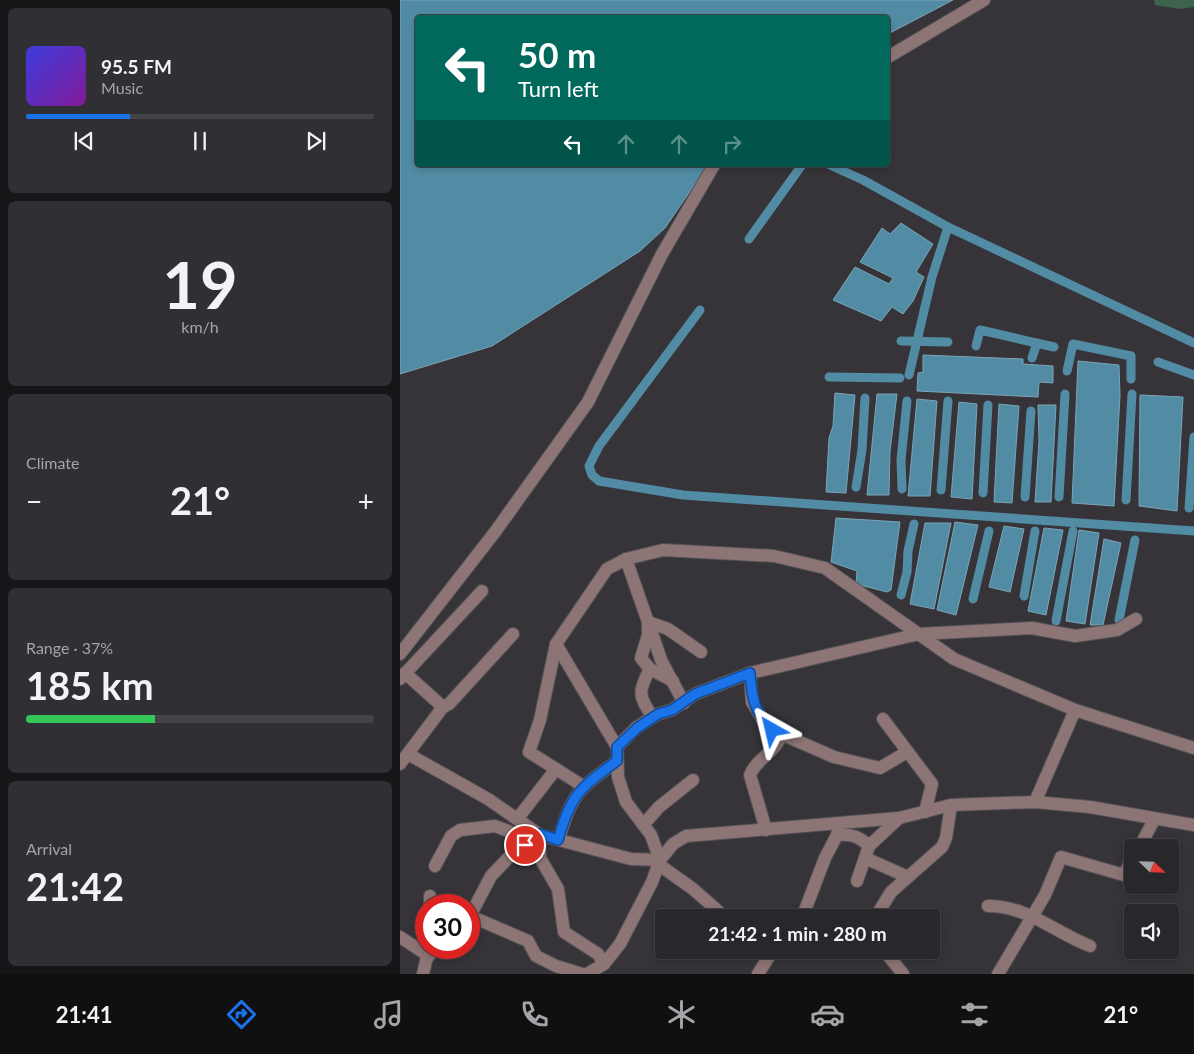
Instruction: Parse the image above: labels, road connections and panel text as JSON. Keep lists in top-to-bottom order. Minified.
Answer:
{"north":"bottom right","page":{"turn":["50 m","Turn left"],"song":["95.5 FM","Music"],"tile":[["19","km/h"],"Climate",["Range · 37%","185 km"],["Arrival","21:42"]],"heat":["−","21°","+"],"limit":"30","trip":"21:42 · 1 min · 280 m","tabs":["21:41","21°"]}}
